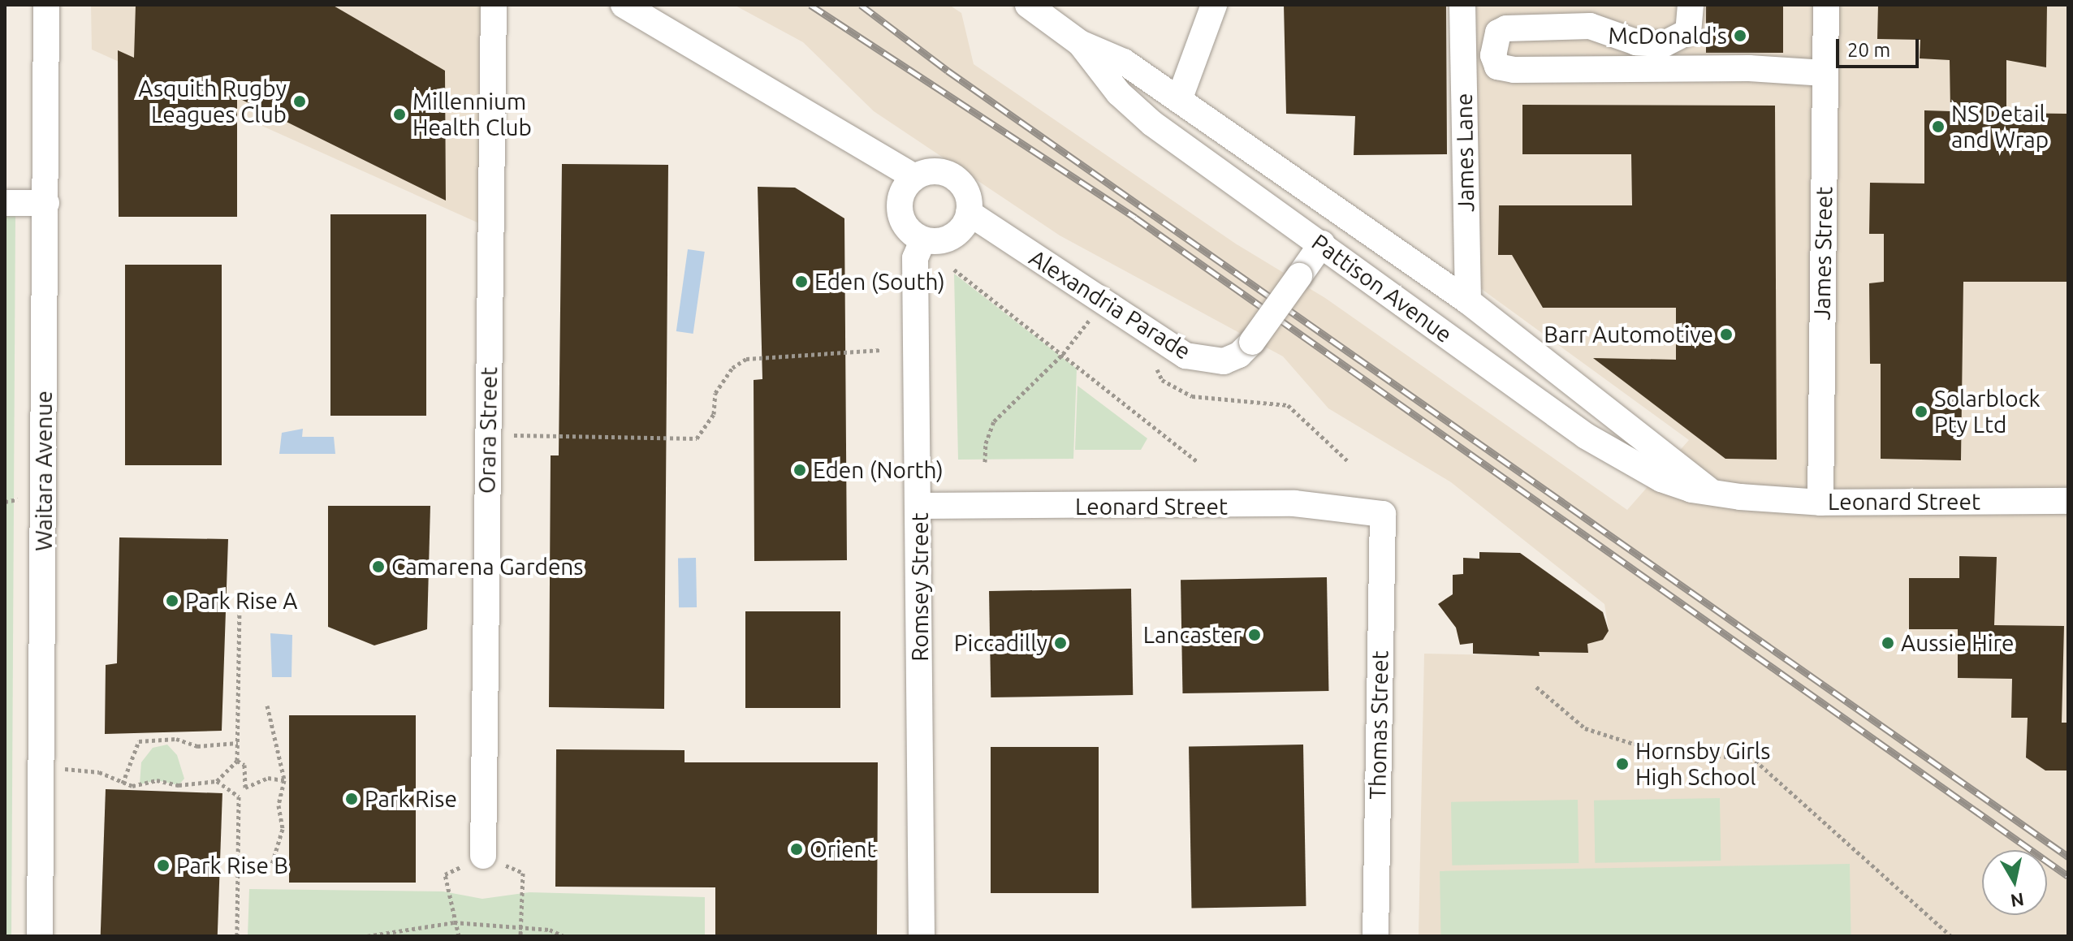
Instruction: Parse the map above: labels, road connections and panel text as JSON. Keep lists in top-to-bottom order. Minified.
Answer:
{"streets":{"street":["James Lane","James Street","Pattison Avenue","Alexandria Parade","Orara Street","Waitara Avenue","Leonard Street","Romsey Street","Thomas Street"]},"crossings":[["James Lane","Pattison Avenue"],["James Street","Leonard Street"],["Pattison Avenue","Alexandria Parade"],["Pattison Avenue","Leonard Street"],["Alexandria Parade","Romsey Street"],["Leonard Street","Romsey Street"],["Leonard Street","Thomas Street"]],"places":["McDonald's","Asquith Rugby Leagues Club","Millennium Health Club","NS Detail and Wrap","Eden (South)","Barr Automotive","Solarblock Pty Ltd","Eden (North)","Camarena Gardens","Park Rise A","Lancaster","Piccadilly","Aussie Hire","Hornsby Girls High School","Park Rise","Orient","Park Rise B"],"scale_bar":"20 m","north":"bottom"}
